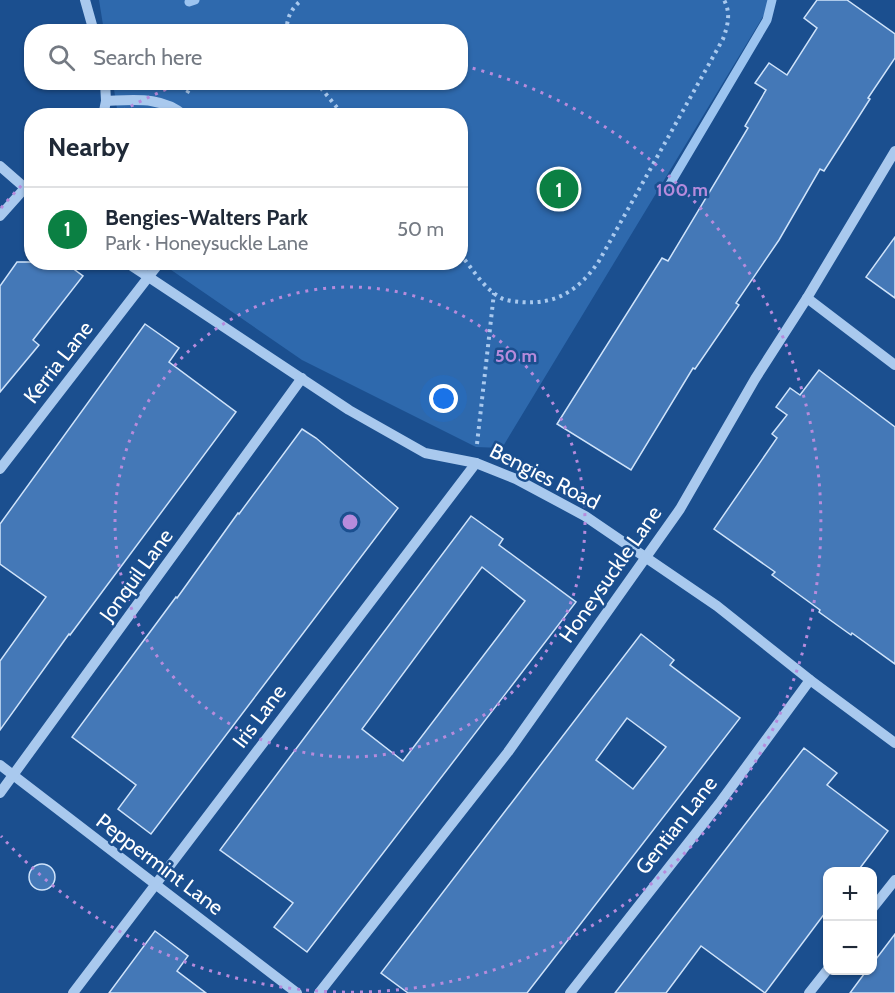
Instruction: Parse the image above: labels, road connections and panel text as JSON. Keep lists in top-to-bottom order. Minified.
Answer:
{"streets":{"street":["Kerria Lane","Bengies Road","Honeysuckle Lane","Jonquil Lane","Iris Lane","Gentian Lane","Peppermint Lane"]},"crossings":[["Kerria Lane","Bengies Road"],["Bengies Road","Honeysuckle Lane"],["Bengies Road","Jonquil Lane"],["Bengies Road","Iris Lane"],["Bengies Road","Gentian Lane"],["Jonquil Lane","Peppermint Lane"],["Iris Lane","Peppermint Lane"]],"page":{"search":"Search here","heading":"Nearby","pins":"1","list":[{"mark":"1","name":"Bengies-Walters Park","note":"Park · Honeysuckle Lane","value":"50 m"}],"map_buttons":["+","−"]},"rings":["100 m","50 m"]}
